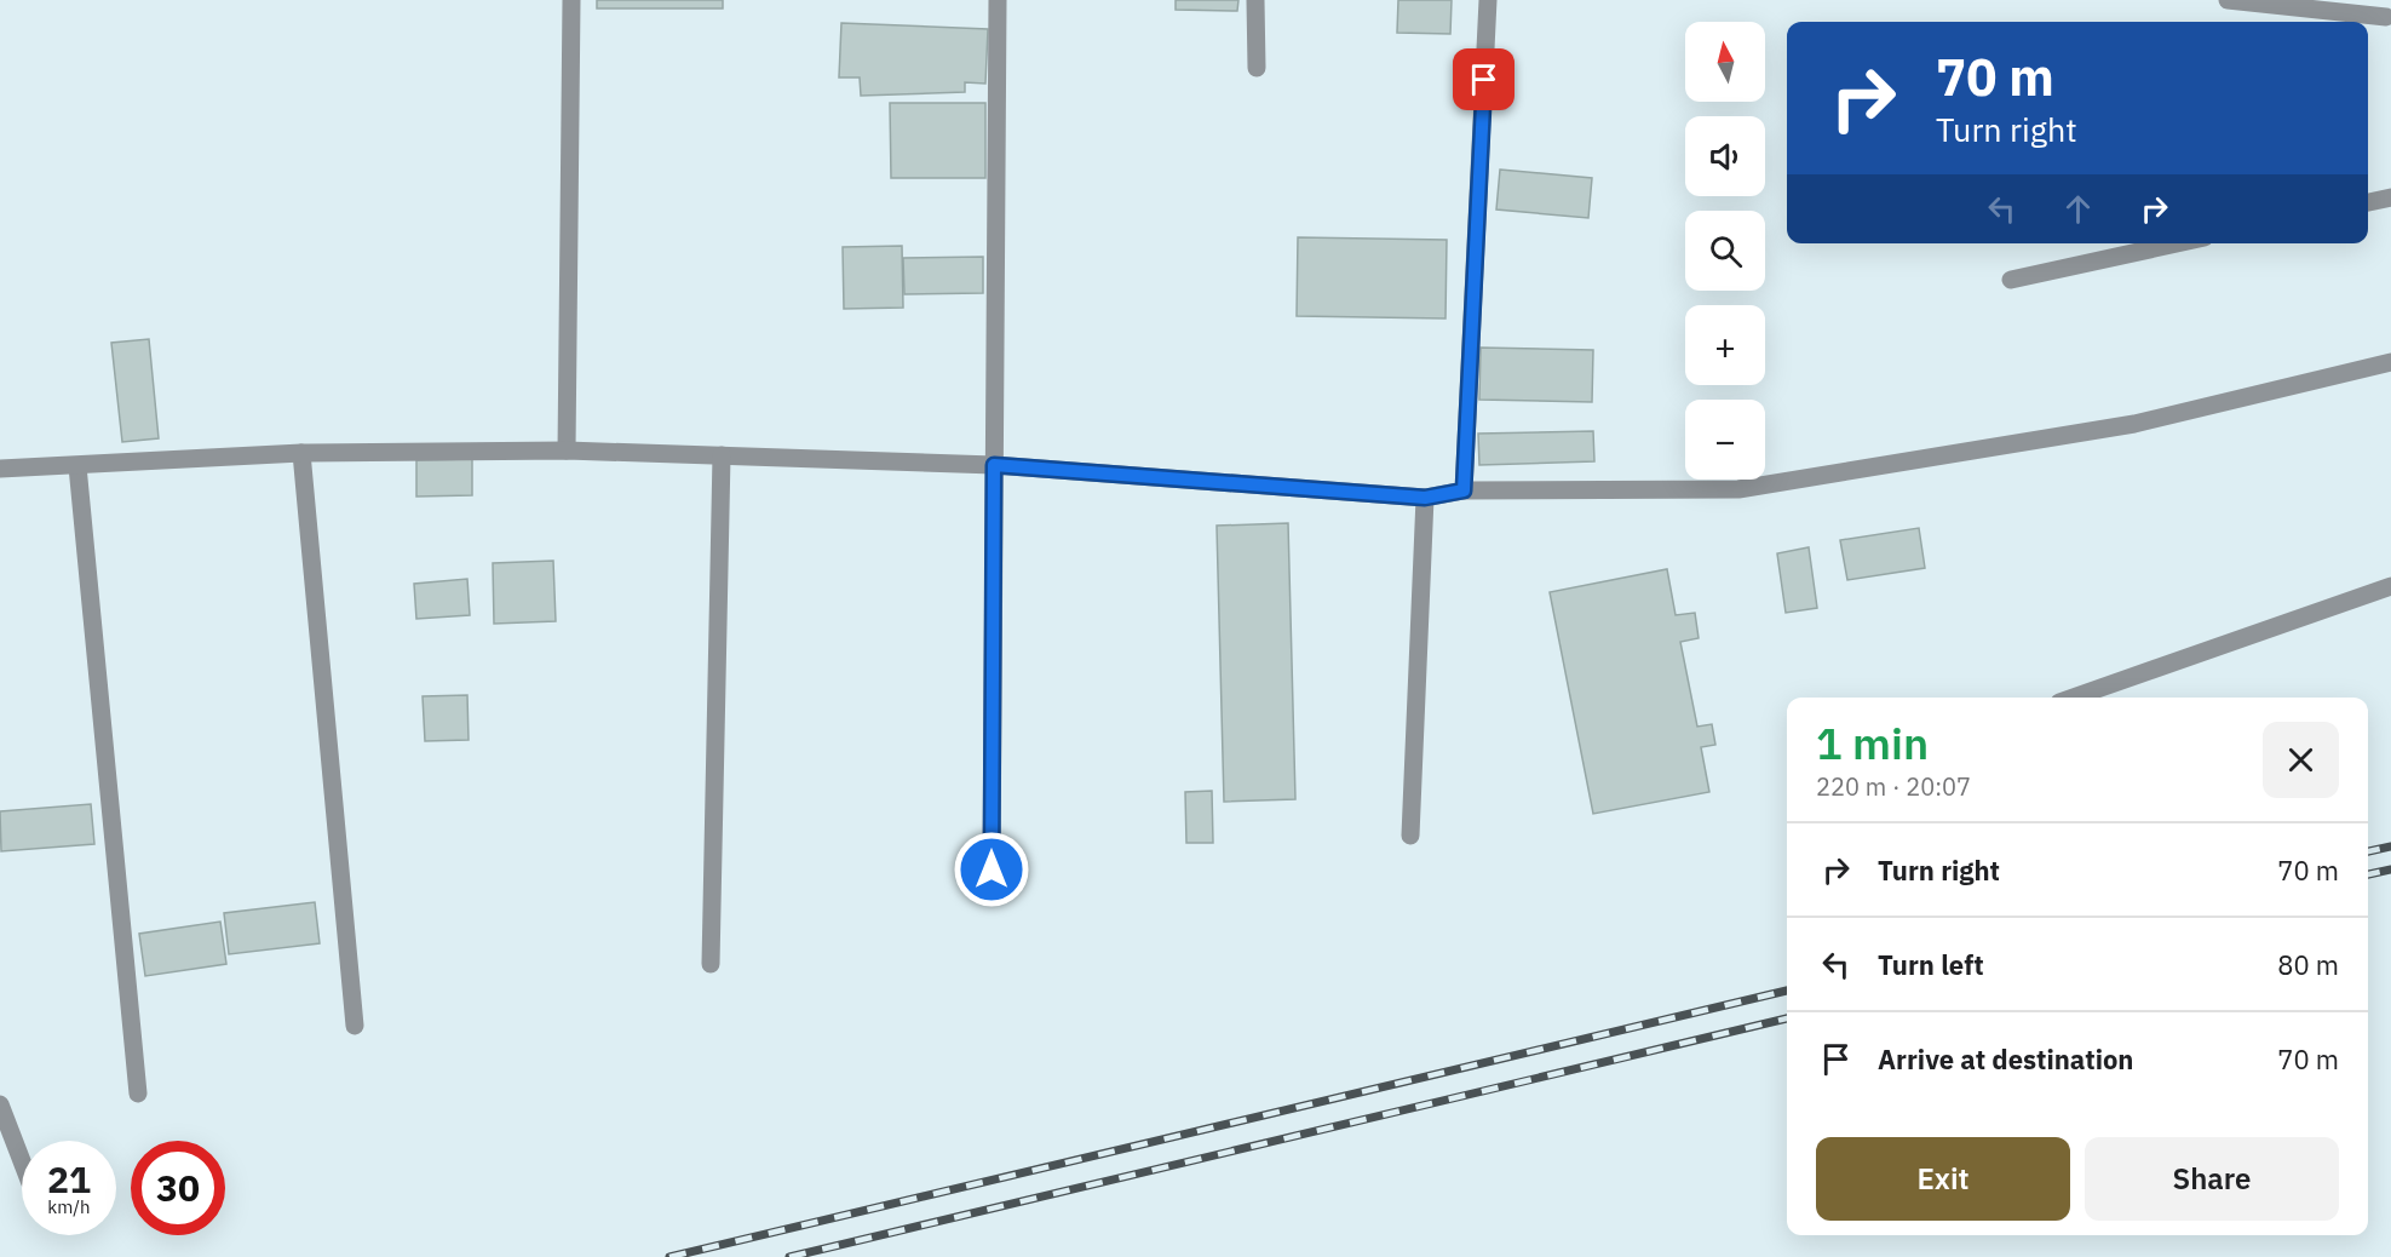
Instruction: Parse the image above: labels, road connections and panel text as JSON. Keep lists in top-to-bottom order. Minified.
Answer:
{"north":"top","page":{"map_buttons":["+","−"],"turn":["70 m","Turn right"],"heading":["1 min","220 m · 20:07"],"list":[{"name":"Turn right","value":"70 m"},{"name":"Turn left","value":"80 m"},{"name":"Arrive at destination","value":"70 m"}],"buttons":["Exit","Share"],"speed":"21 km/h","limit":"30"}}
